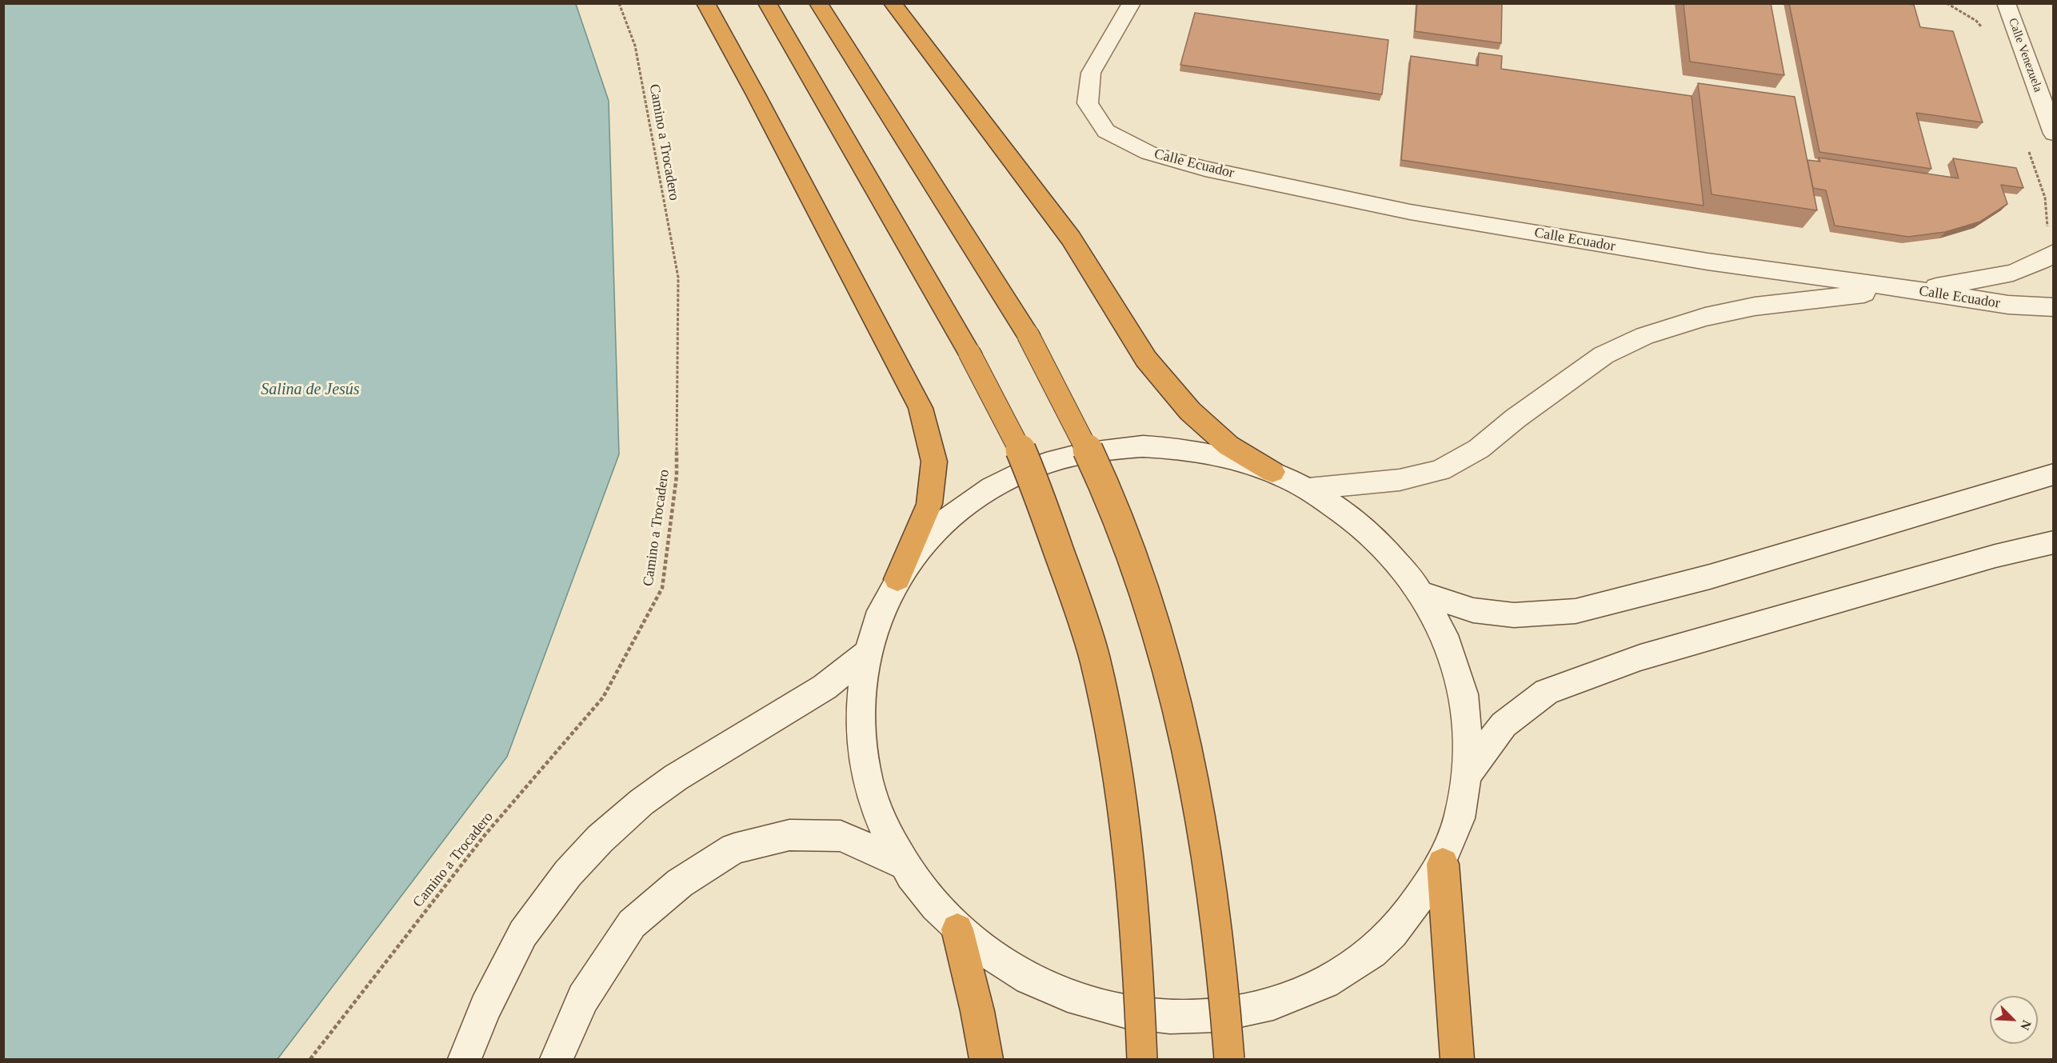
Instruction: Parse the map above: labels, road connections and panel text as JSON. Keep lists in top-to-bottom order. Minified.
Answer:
{"streets":{"main road":["Calle Venezuela","Calle Ecuador"],"path":["Camino a Trocadero"]},"water":["Salina de Jesús"],"north":"bottom right"}
